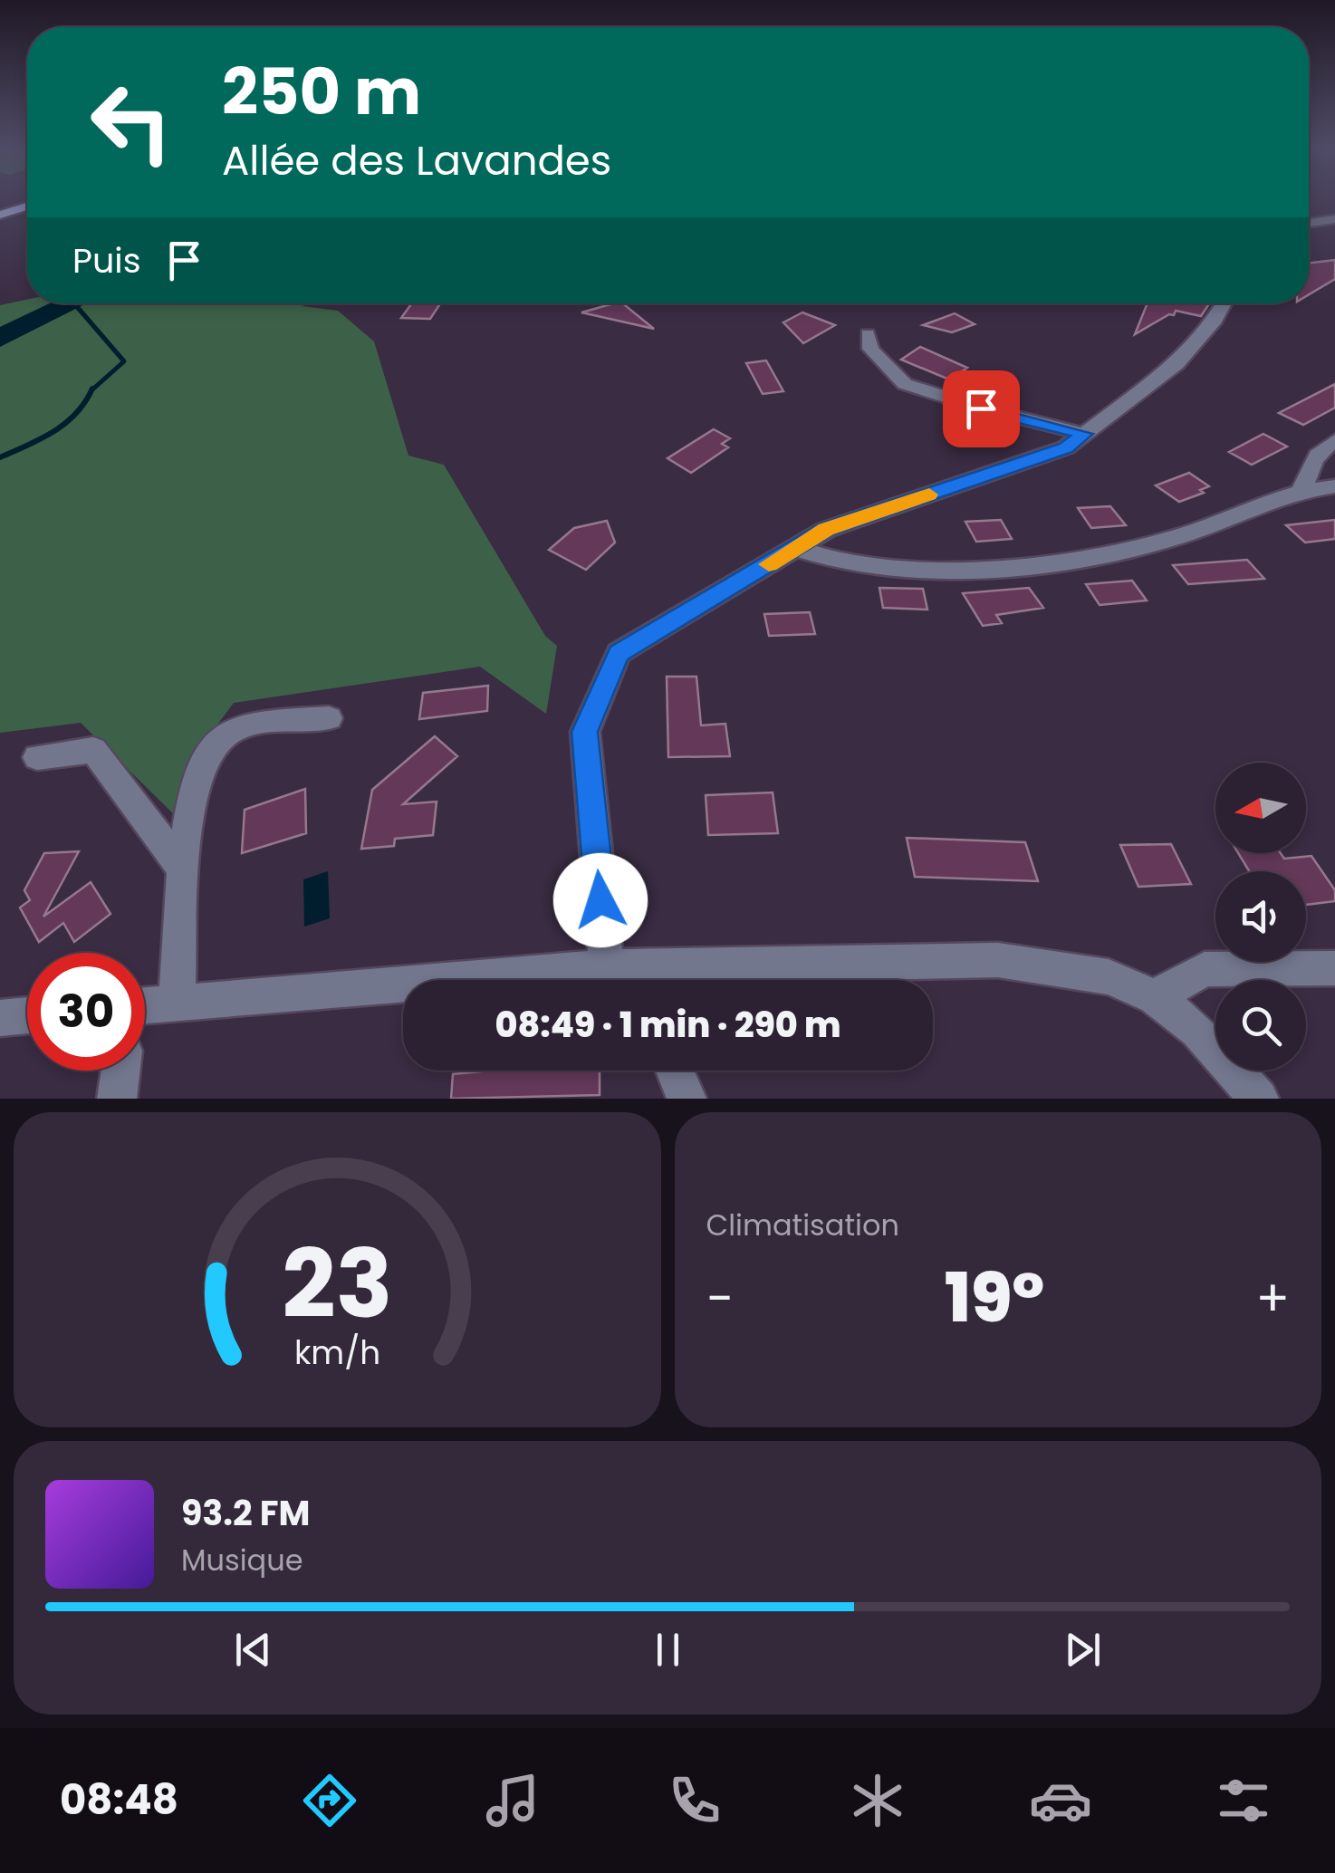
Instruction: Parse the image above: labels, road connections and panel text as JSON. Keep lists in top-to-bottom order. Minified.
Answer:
{"north":"left","page":{"turn":["250 m","Allée des Lavandes"],"then":"Puis","limit":"30","trip":"08:49 · 1 min · 290 m","tile":"Climatisation","heat":["−","19°","+"],"song":["93.2 FM","Musique"],"tabs":"08:48","gauge":["23","km/h"]}}
